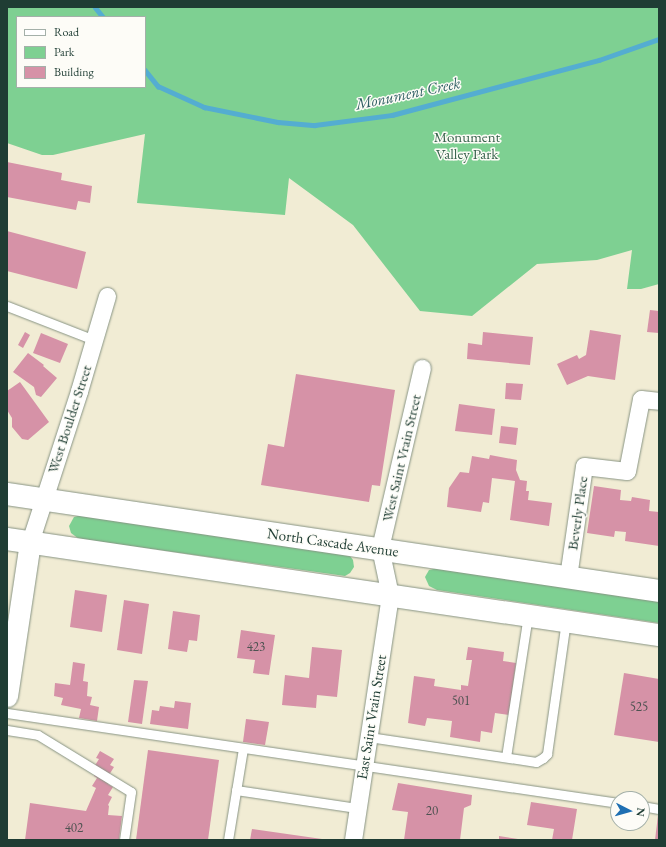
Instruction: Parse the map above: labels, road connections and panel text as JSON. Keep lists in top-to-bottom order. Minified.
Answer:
{"streets":{"main road":["North Cascade Avenue"],"street":["West Boulder Street","West Saint Vrain Street","Beverly Place","East Saint Vrain Street"]},"crossings":[["West Boulder Street","North Cascade Avenue"],["West Saint Vrain Street","North Cascade Avenue"],["West Saint Vrain Street","East Saint Vrain Street"],["Beverly Place","North Cascade Avenue"]],"water":["Monument Creek"],"parks":["Monument Valley Park"],"house_numbers":["423","501","525","20","402"],"legend":["Road","Park","Building"],"north":"right"}
